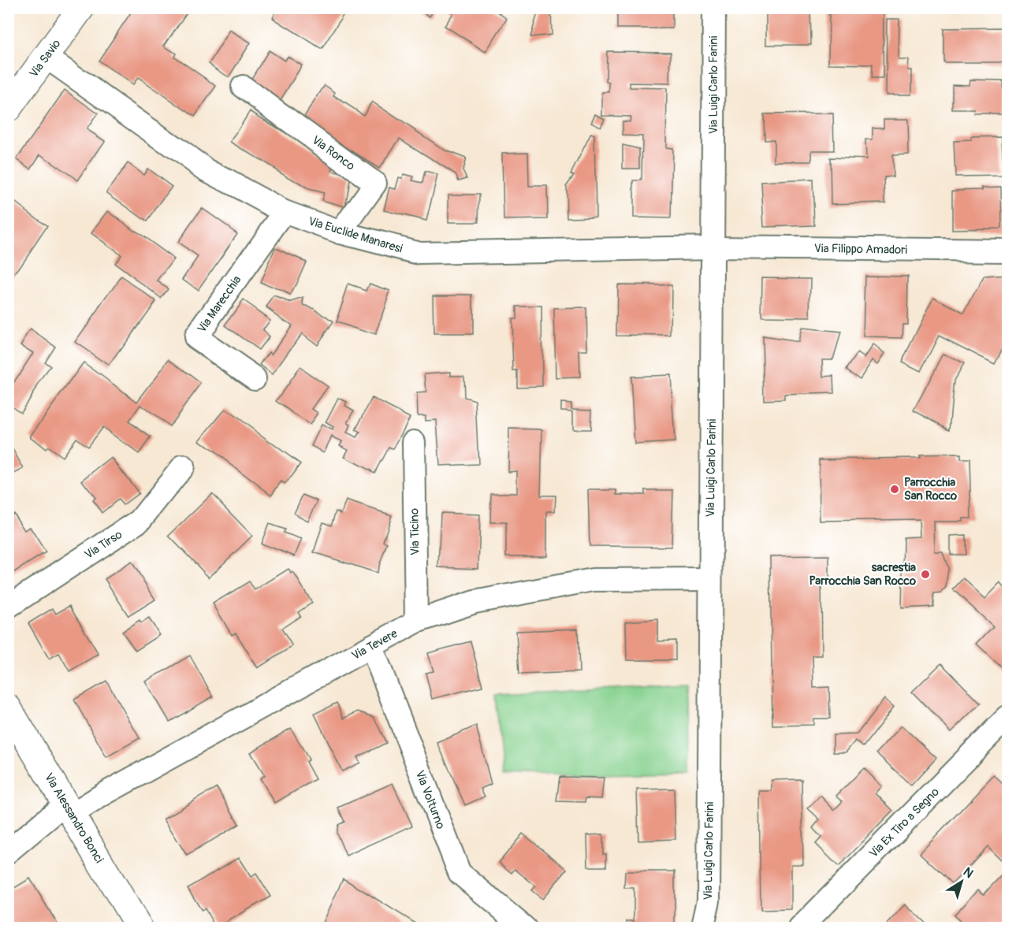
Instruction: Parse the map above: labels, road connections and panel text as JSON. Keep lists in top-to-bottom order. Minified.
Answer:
{"streets":{"street":["Via Savio","Via Luigi Carlo Farini","Via Ronco","Via Euclide Manaresi","Via Filippo Amadori","Via Marecchia","Via Ticino","Via Tirso","Via Tevere","Via Volturno","Via Alessandro Bonci","Via Ex Tiro a Segno"]},"crossings":[["Via Savio","Via Euclide Manaresi"],["Via Luigi Carlo Farini","Via Euclide Manaresi"],["Via Luigi Carlo Farini","Via Filippo Amadori"],["Via Luigi Carlo Farini","Via Tevere"],["Via Ronco","Via Euclide Manaresi"],["Via Euclide Manaresi","Via Filippo Amadori"],["Via Euclide Manaresi","Via Marecchia"],["Via Ticino","Via Tevere"],["Via Tevere","Via Volturno"],["Via Tevere","Via Alessandro Bonci"]],"places":["Parrocchia San Rocco","sacrestia Parrocchia San Rocco"],"north":"top right"}
